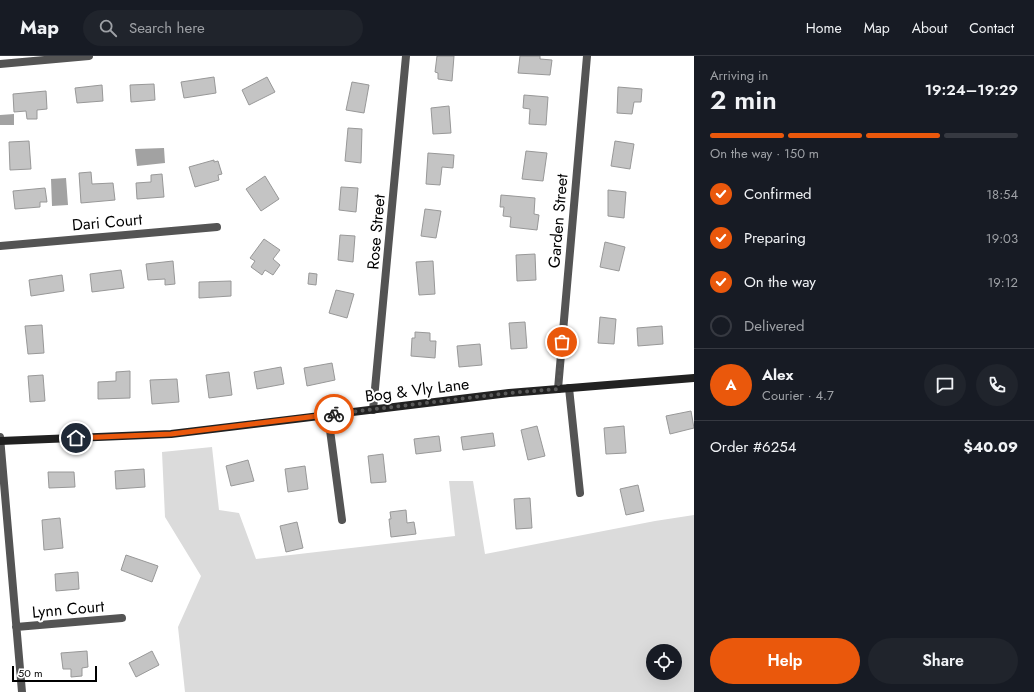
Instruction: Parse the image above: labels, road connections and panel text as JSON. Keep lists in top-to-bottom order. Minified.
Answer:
{"streets":{"street":["Garden Street","Dari Court","Rose Street","Bog & Vly Lane","Lynn Court"]},"crossings":[["Garden Street","Bog & Vly Lane"],["Rose Street","Bog & Vly Lane"]],"scale_bar":"50 m","page":{"header":"Map","search":"Search here","nav":["Home","Map","About","Contact"],"heading":["2 min","Arriving in","19:24–19:29"],"panel":["Alex","Courier · 4.7","Order #6254","$40.09"],"bar":"On the way · 150 m","list":[["Confirmed","18:54"],["Preparing","19:03"],["On the way","19:12"],"Delivered"],"round":"A","buttons":["Help","Share"],"scale":"50 m"}}
